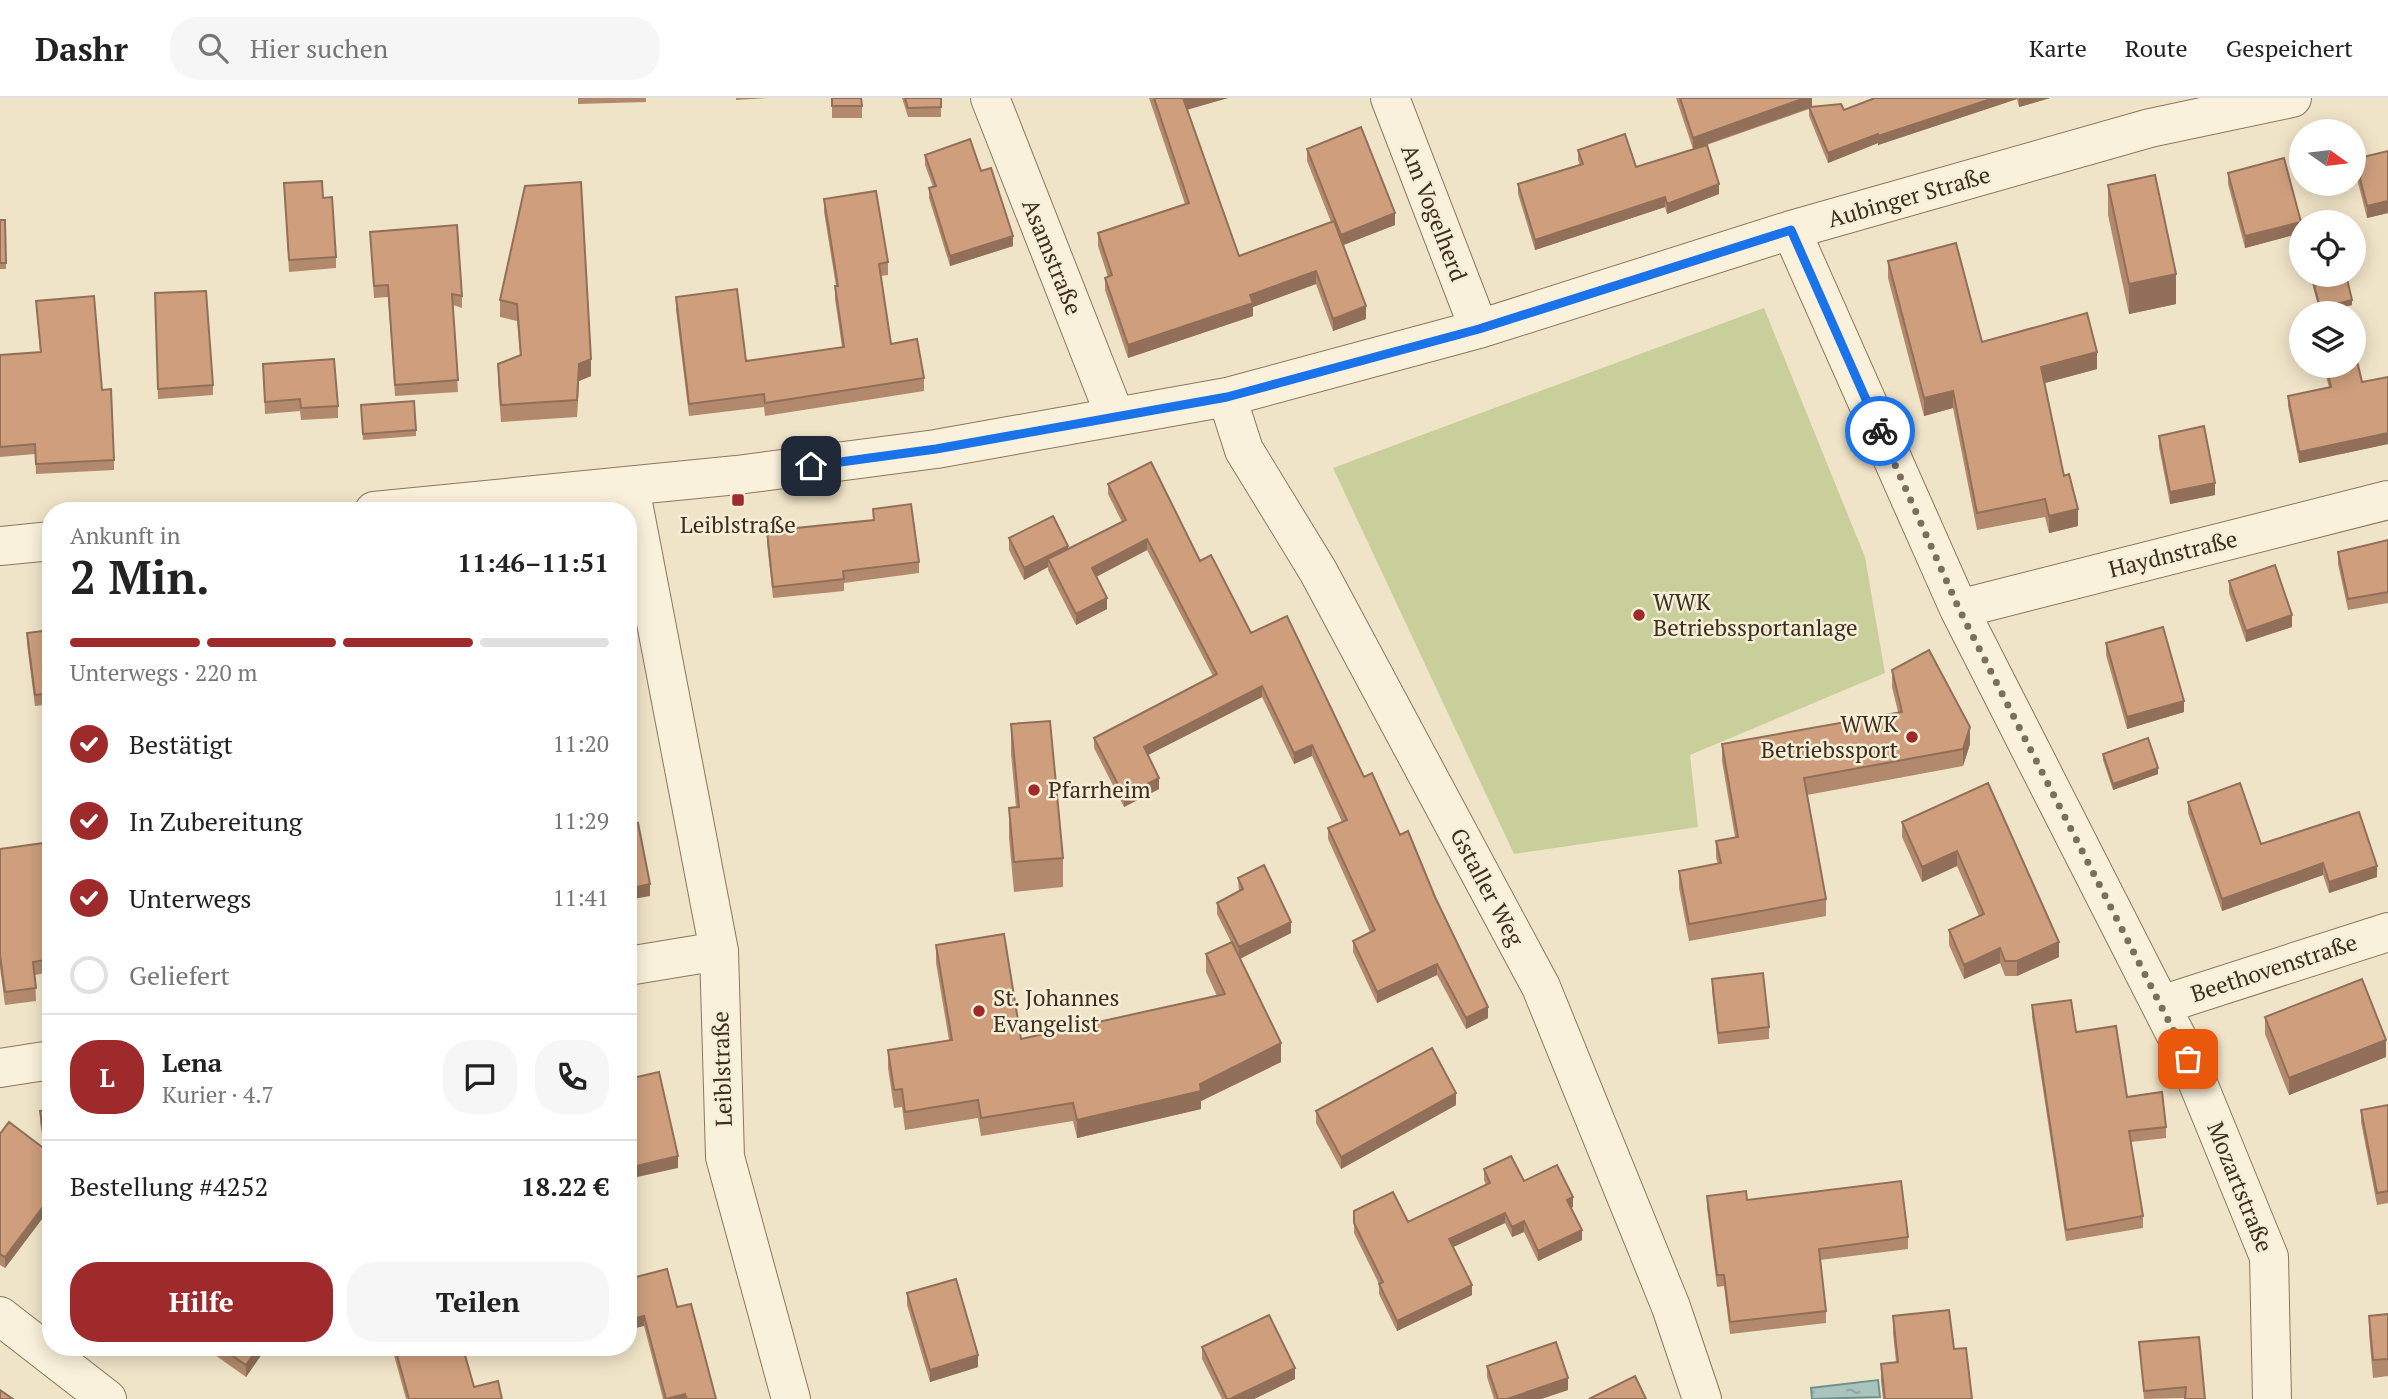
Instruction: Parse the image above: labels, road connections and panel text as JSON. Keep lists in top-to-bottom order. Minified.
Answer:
{"streets":{"street":["Aubinger Straße","Am Vogelherd","Asamstraße","Haydnstraße","Gstaller Weg","Beethovenstraße","Leiblstraße","Mozartstraße"]},"crossings":[["Aubinger Straße","Am Vogelherd"],["Aubinger Straße","Asamstraße"],["Aubinger Straße","Gstaller Weg"],["Aubinger Straße","Leiblstraße"],["Aubinger Straße","Mozartstraße"],["Haydnstraße","Mozartstraße"],["Beethovenstraße","Mozartstraße"]],"places":{"transit":["Leiblstraße"],"other":["WWK Betriebssportanlage","WWK Betriebssport","Pfarrheim","St. Johannes Evangelist"]},"north":"right","page":{"header":"Dashr","search":"Hier suchen","nav":["Karte","Route","Gespeichert"],"heading":["2 Min.","Ankunft in","11:46–11:51"],"panel":["Lena","Kurier · 4.7","Bestellung #4252","18.22 €"],"bar":"Unterwegs · 220 m","list":[["Bestätigt","11:20"],["In Zubereitung","11:29"],["Unterwegs","11:41"],"Geliefert"],"round":"L","buttons":["Hilfe","Teilen"]}}
